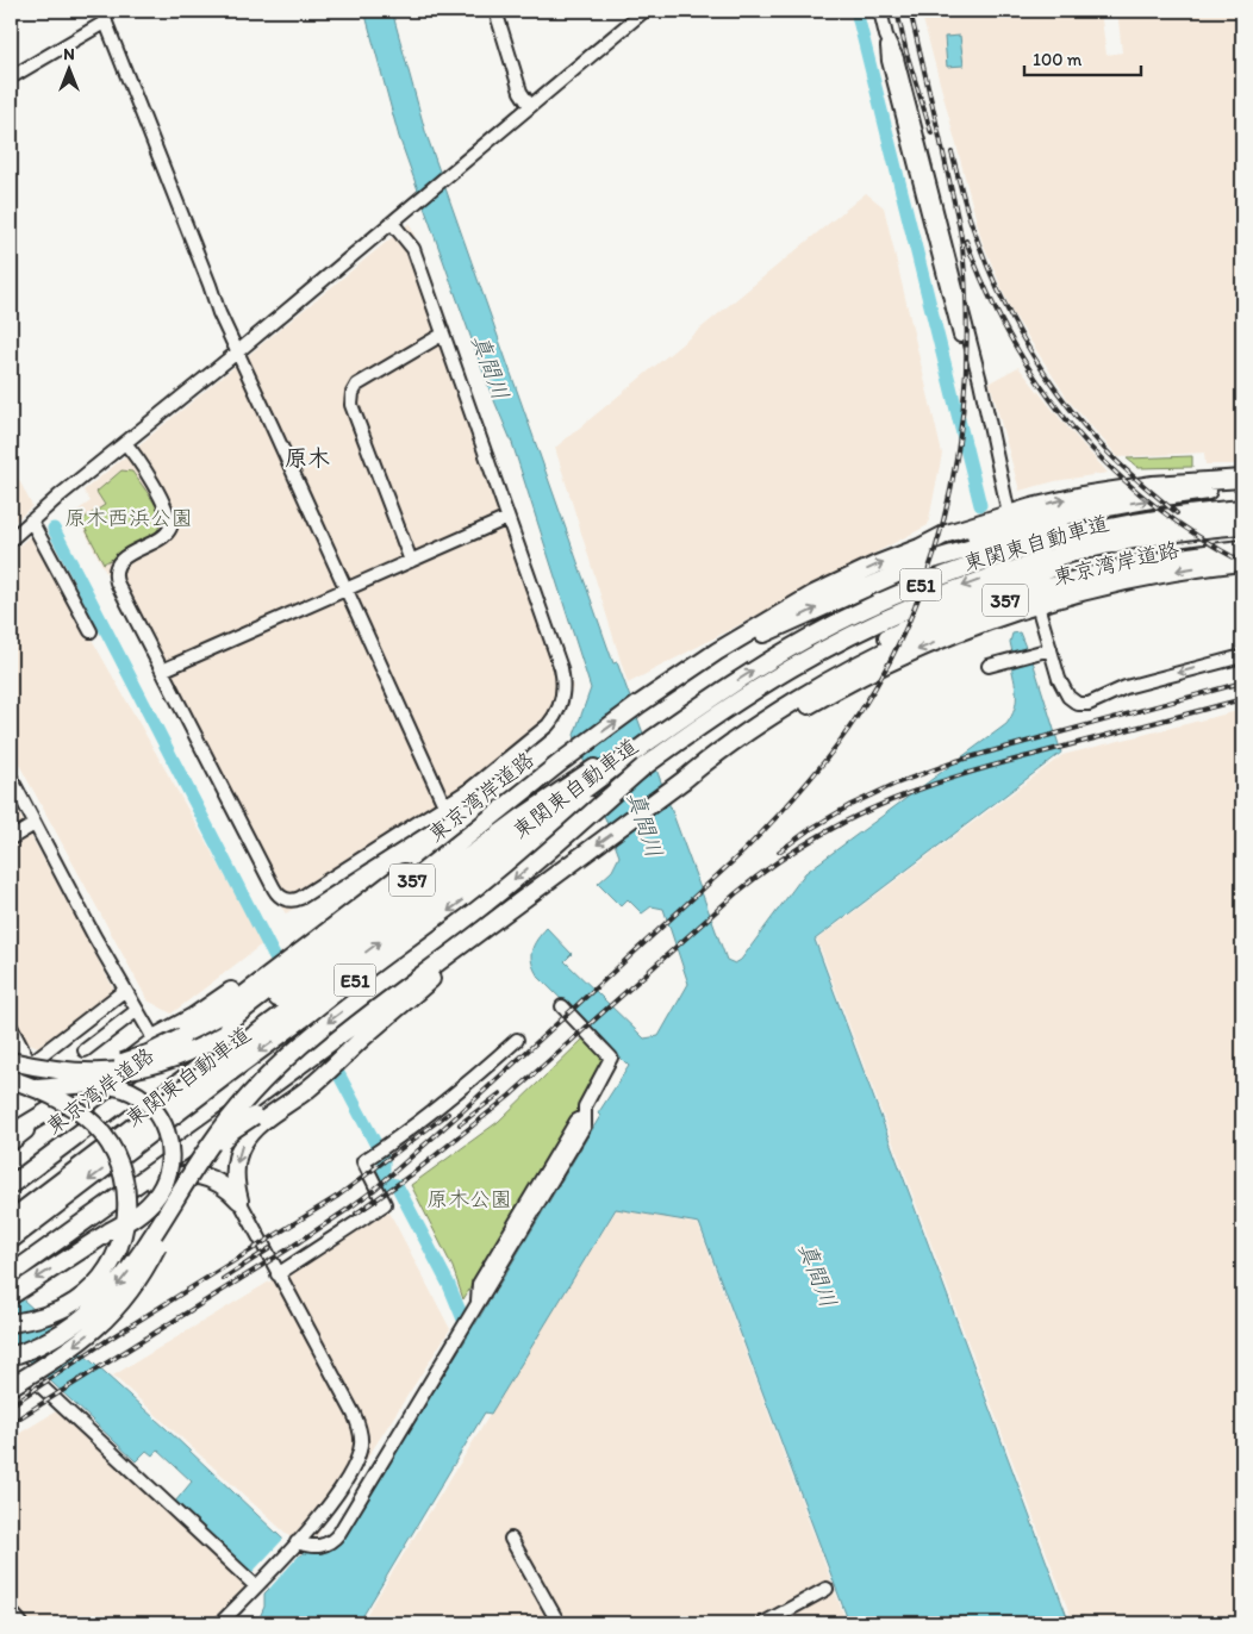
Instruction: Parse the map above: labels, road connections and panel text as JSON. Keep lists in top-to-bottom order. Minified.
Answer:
{"streets":{"highway":["東関東自動車道","東京湾岸道路","E51","357"]},"districts":["原木"],"water":["真間川"],"parks":["原木西浜公園","原木公園"],"scale_bar":"100 m","north":"top"}
